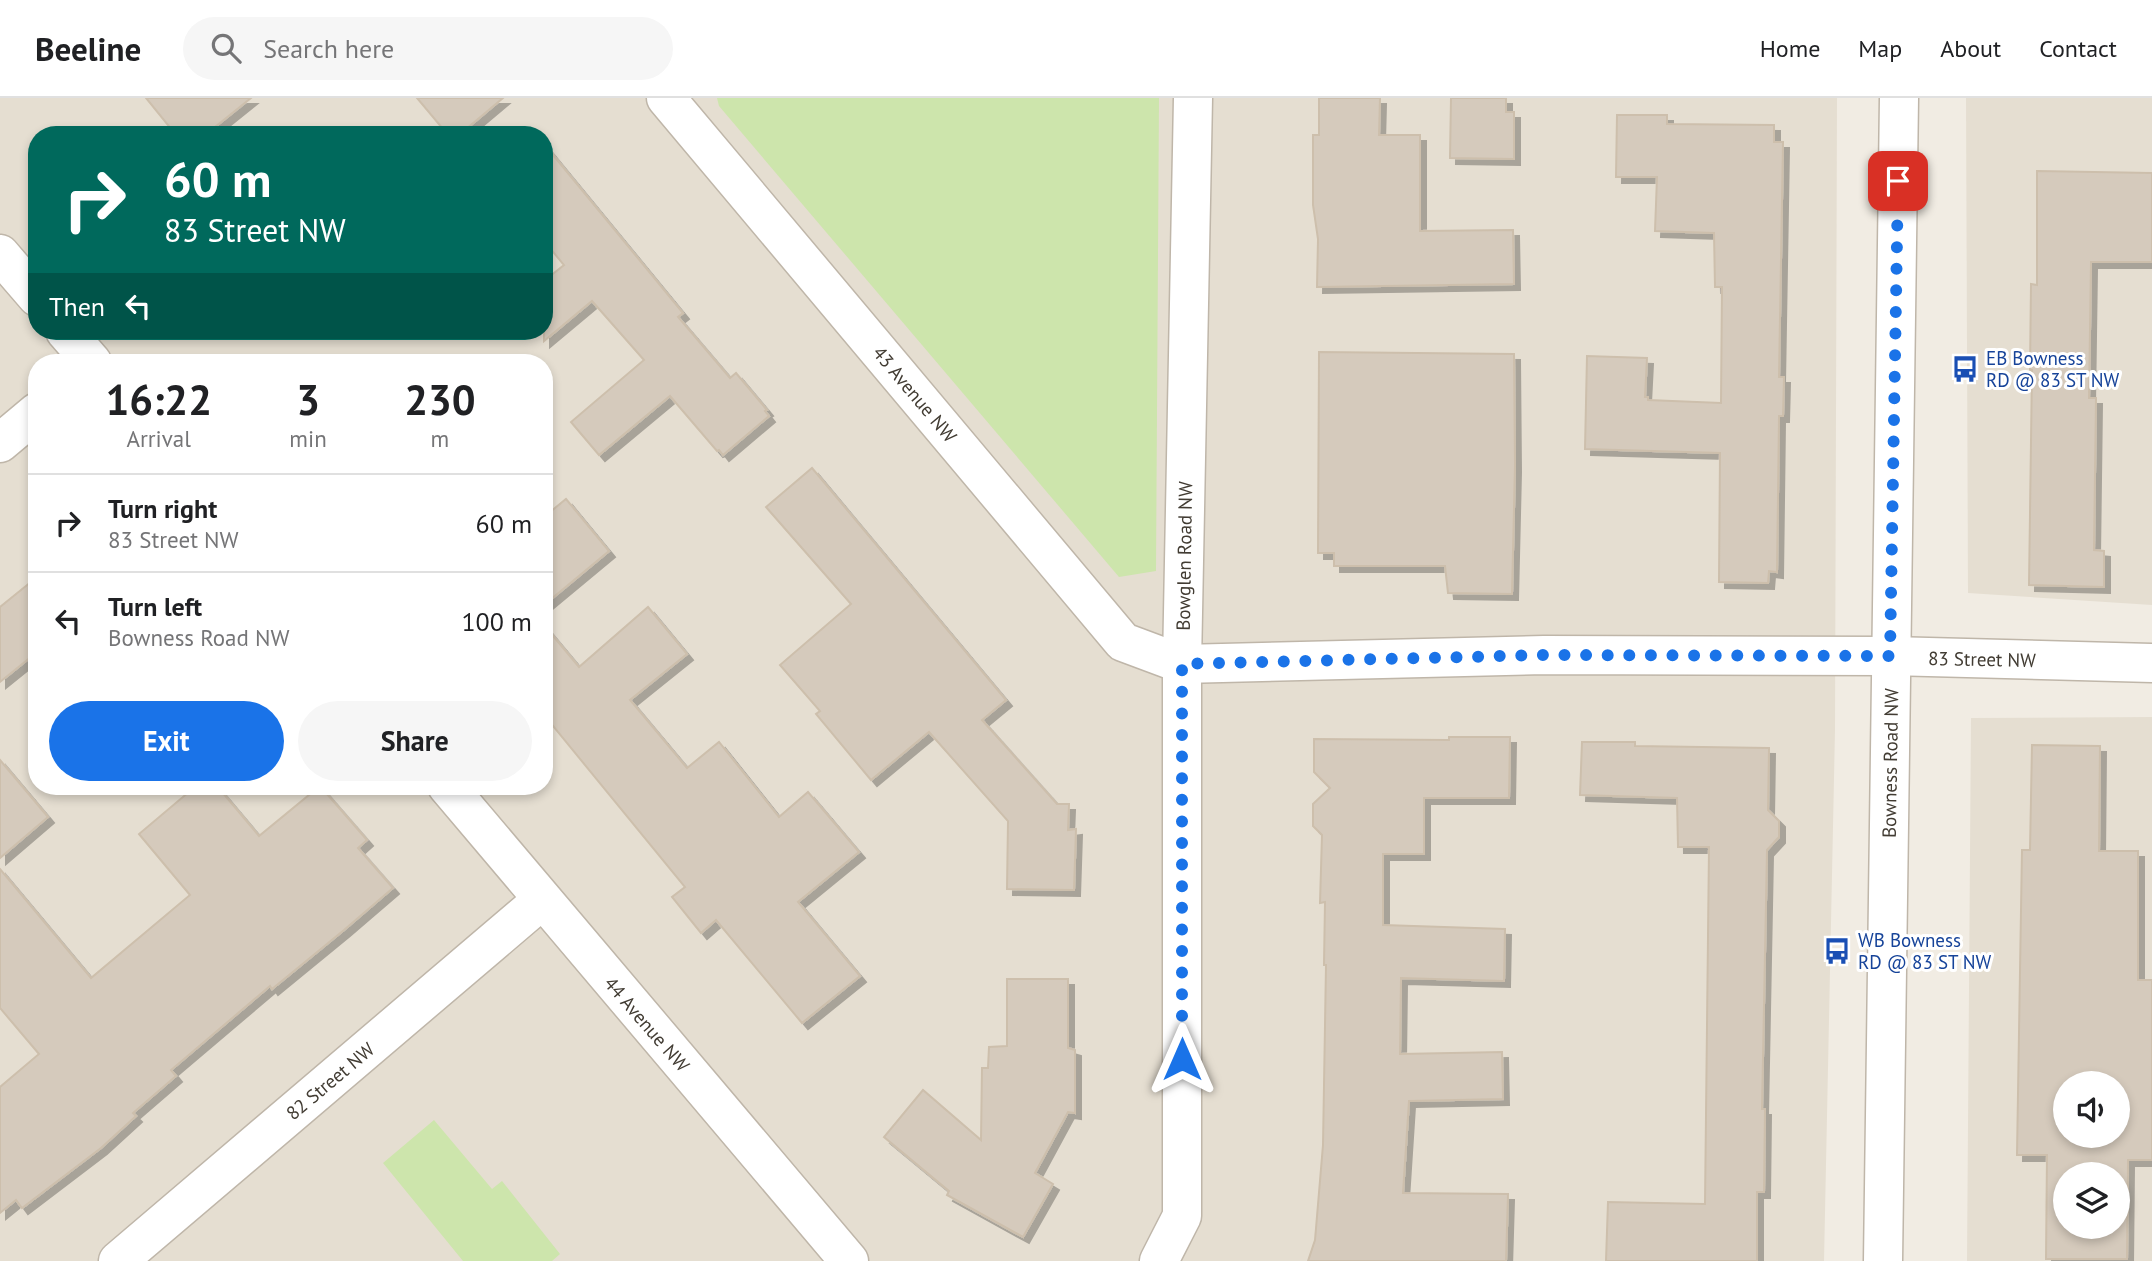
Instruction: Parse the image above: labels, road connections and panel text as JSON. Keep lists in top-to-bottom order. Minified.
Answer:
{"streets":{"street":["43 Avenue NW","Bowglen Road NW","83 Street NW","Bowness Road NW","44 Avenue NW","82 Street NW"]},"crossings":[["43 Avenue NW","Bowglen Road NW"],["43 Avenue NW","83 Street NW"],["Bowglen Road NW","83 Street NW"],["83 Street NW","Bowness Road NW"],["44 Avenue NW","82 Street NW"]],"places":{"bus stop":["EB Bowness RD @ 83 ST NW","WB Bowness RD @ 83 ST NW"]},"page":{"header":"Beeline","search":"Search here","nav":["Home","Map","About","Contact"],"turn":["60 m","83 Street NW"],"then":"Then","eta":["16:22","Arrival","3","min","230","m"],"list":[{"name":"Turn right","note":"83 Street NW","value":"60 m"},{"name":"Turn left","note":"Bowness Road NW","value":"100 m"}],"buttons":["Exit","Share"]}}
